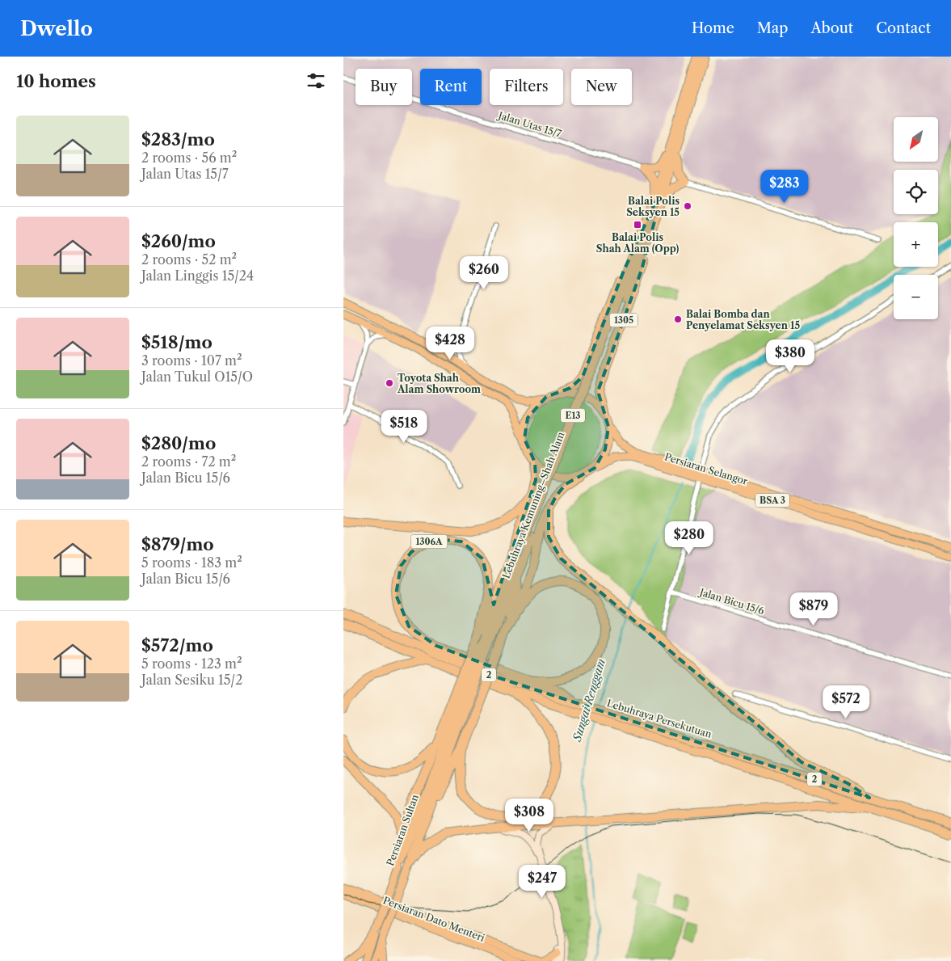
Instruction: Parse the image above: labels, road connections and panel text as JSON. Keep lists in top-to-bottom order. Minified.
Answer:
{"streets":{"highway":["1305","E13","Lebuhraya Kemuning–Shah Alam","1306A","2","Lebuhraya Persekutuan","Persiaran Sultan"],"main road":["Persiaran Selangor","BSA 3","Persiaran Dato Menteri"],"street":["Jalan Utas 15/7","Jalan Bicu 15/6"]},"crossings":[["1305","Persiaran Selangor"],["1305","Lebuhraya Kemuning–Shah Alam"],["Lebuhraya Kemuning–Shah Alam","Persiaran Sultan"]],"water":["Sungai Renggam"],"places":{"other":["Balai Polis Seksyen 15","Balai Bomba dan Penyelamat Seksyen 15","Toyota Shah Alam Showroom"],"transit":["Balai Polis Shah Alam (Opp)"]},"north":"bottom left","page":{"header":"Dwello","nav":["Home","Map","About","Contact"],"heading":"10 homes","chip":["Buy","Rent","Filters","New"],"list":[{"name":"$283/mo","note":"2 rooms · 56 m² · Jalan Utas 15/7"},{"name":"$260/mo","note":"2 rooms · 52 m² · Jalan Linggis 15/24"},{"name":"$518/mo","note":"3 rooms · 107 m² · Jalan Tukul O15/O"},{"name":"$280/mo","note":"2 rooms · 72 m² · Jalan Bicu 15/6"},{"name":"$879/mo","note":"5 rooms · 183 m² · Jalan Bicu 15/6"},{"name":"$572/mo","note":"5 rooms · 123 m² · Jalan Sesiku 15/2"}],"map_buttons":["+","−"],"price":["$283","$260","$428","$380","$518","$280","$879","$572","$308","$247"]}}
